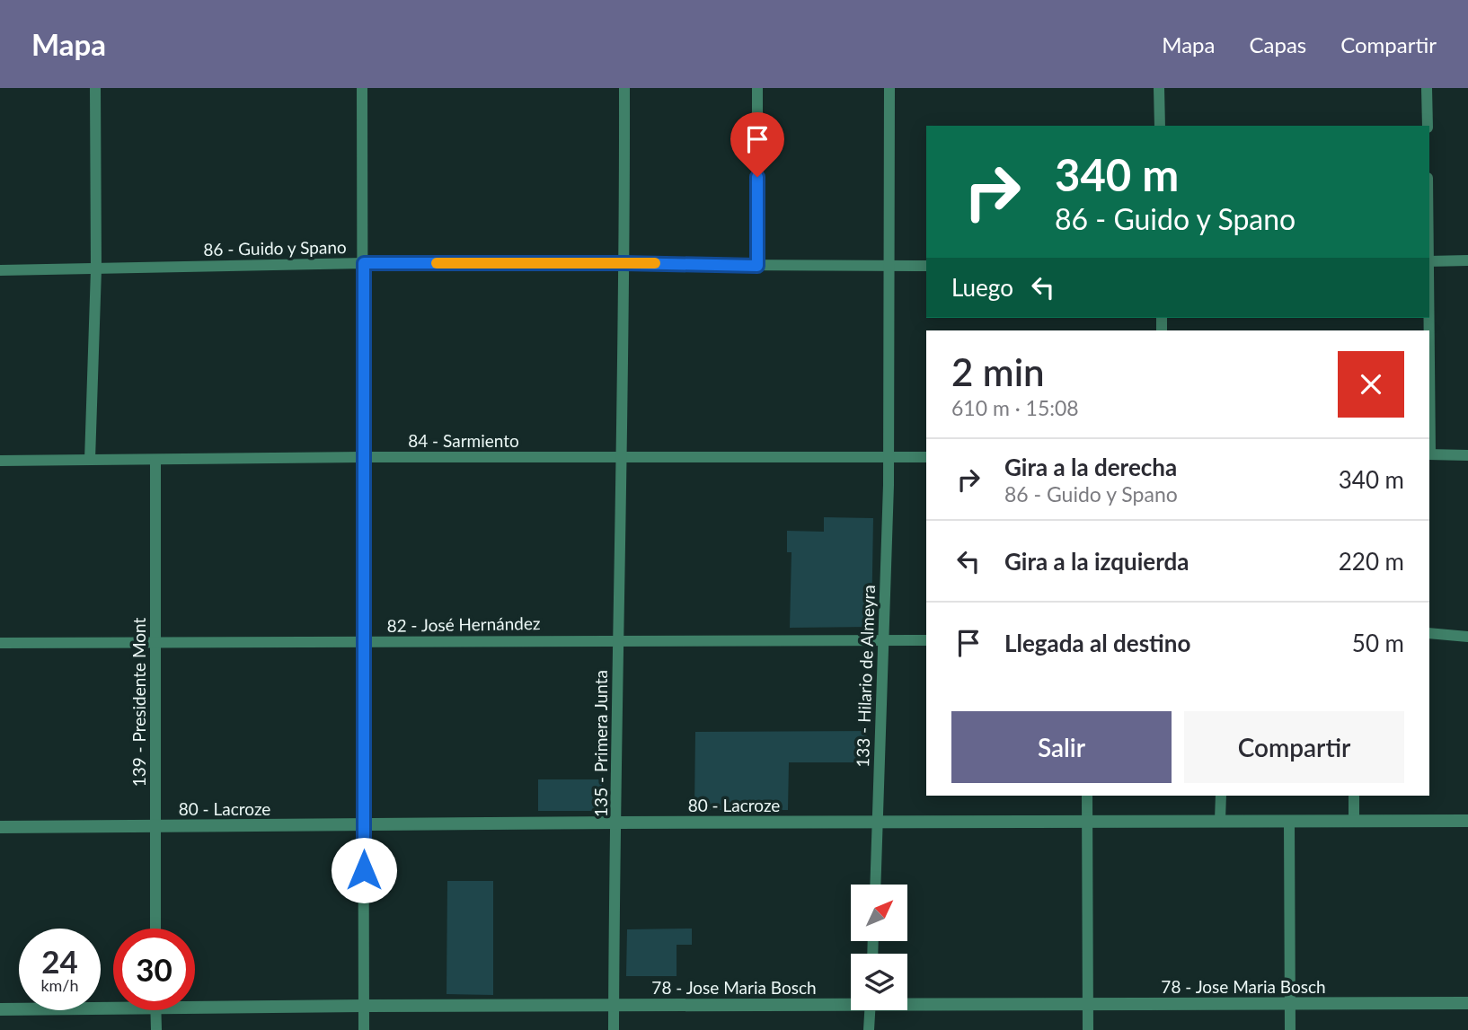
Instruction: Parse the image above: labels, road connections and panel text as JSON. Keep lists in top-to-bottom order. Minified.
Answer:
{"streets":{"street":["86 - Guido y Spano","84 - Sarmiento","82 - José Hernández","133 - Hilario de Almeyra","139 - Presidente Mont","135 - Primera Junta","80 - Lacroze","78 - Jose Maria Bosch"]},"crossings":[["86 - Guido y Spano","133 - Hilario de Almeyra"],["86 - Guido y Spano","135 - Primera Junta"],["84 - Sarmiento","133 - Hilario de Almeyra"],["84 - Sarmiento","139 - Presidente Mont"],["84 - Sarmiento","135 - Primera Junta"],["82 - José Hernández","133 - Hilario de Almeyra"],["82 - José Hernández","139 - Presidente Mont"],["82 - José Hernández","135 - Primera Junta"],["133 - Hilario de Almeyra","80 - Lacroze"],["139 - Presidente Mont","80 - Lacroze"],["135 - Primera Junta","80 - Lacroze"],["135 - Primera Junta","78 - Jose Maria Bosch"]],"north":"top right","page":{"header":"Mapa","nav":["Mapa","Capas","Compartir"],"turn":["340 m","86 - Guido y Spano"],"then":"Luego","heading":["2 min","610 m · 15:08"],"list":[{"name":"Gira a la derecha","note":"86 - Guido y Spano","value":"340 m"},{"name":"Gira a la izquierda","value":"220 m"},{"name":"Llegada al destino","value":"50 m"}],"buttons":["Salir","Compartir"],"speed":"24 km/h","limit":"30"}}
